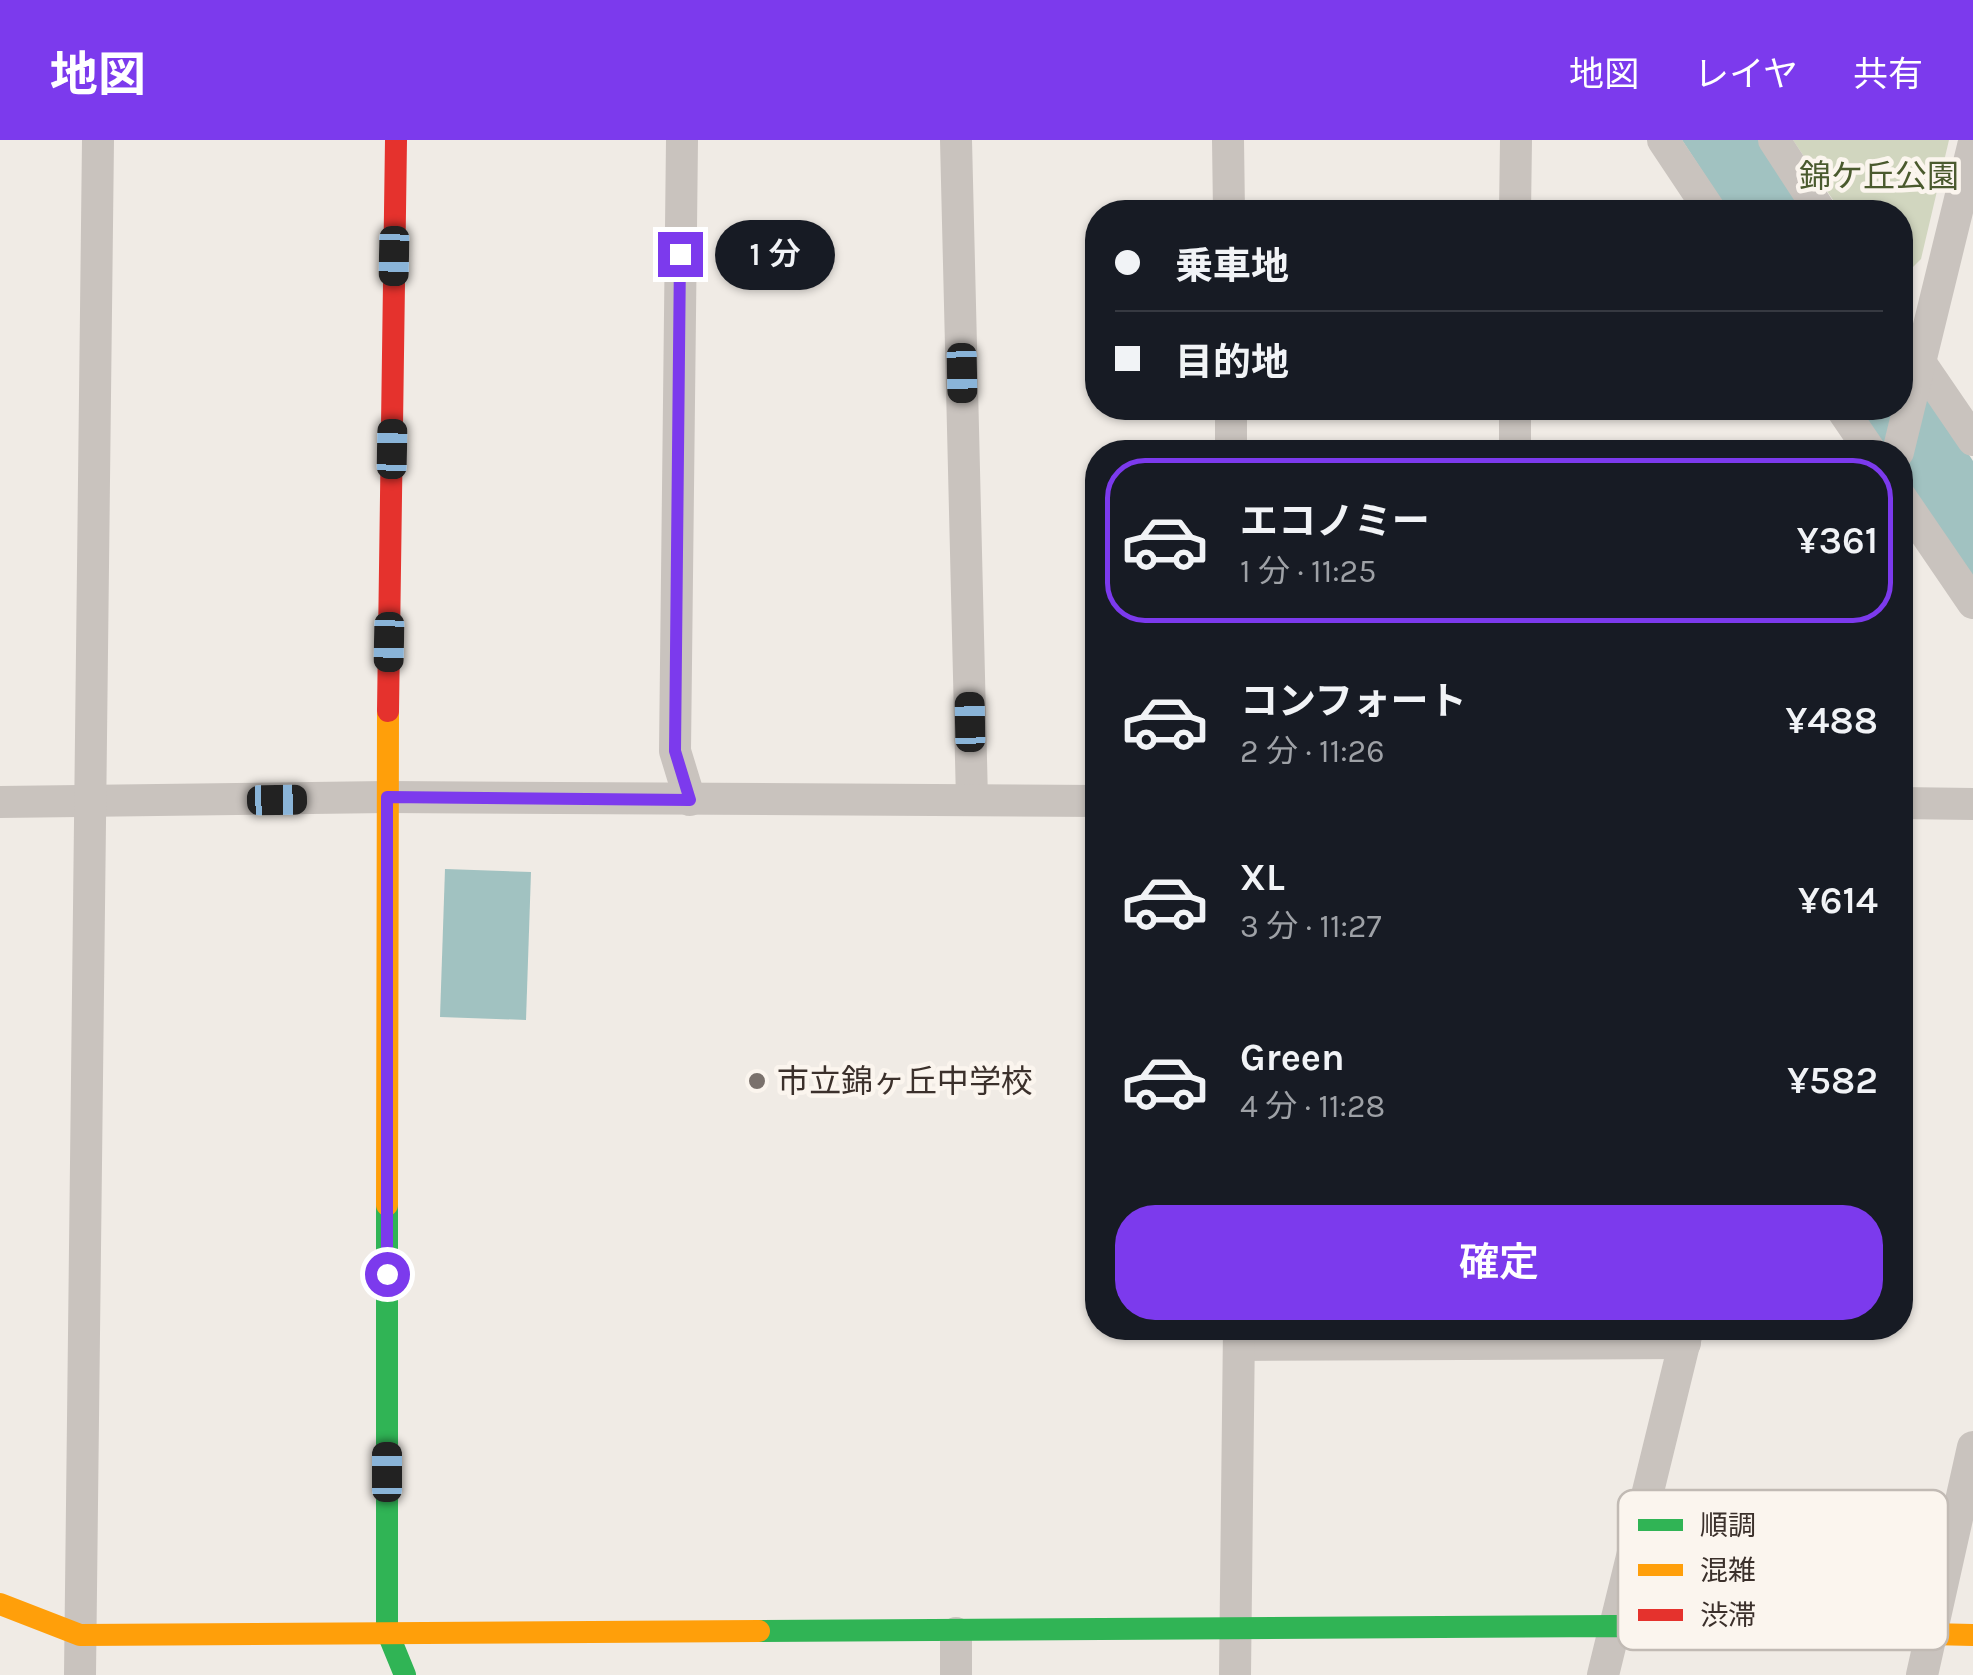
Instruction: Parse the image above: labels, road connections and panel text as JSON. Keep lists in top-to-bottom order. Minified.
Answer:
{"parks":["錦ケ丘公園"],"places":["市立錦ヶ丘中学校"],"legend":["順調","混雑","渋滞"],"page":{"header":"地図","nav":["地図","レイヤ","共有"],"banner":["乗車地","目的地"],"bubble":"1 分","list":[{"name":"エコノミー","note":"1 分 · 11:25","value":"¥361"},{"name":"コンフォート","note":"2 分 · 11:26","value":"¥488"},{"name":"XL","note":"3 分 · 11:27","value":"¥614"},{"name":"Green","note":"4 分 · 11:28","value":"¥582"}],"buttons":"確定"}}
